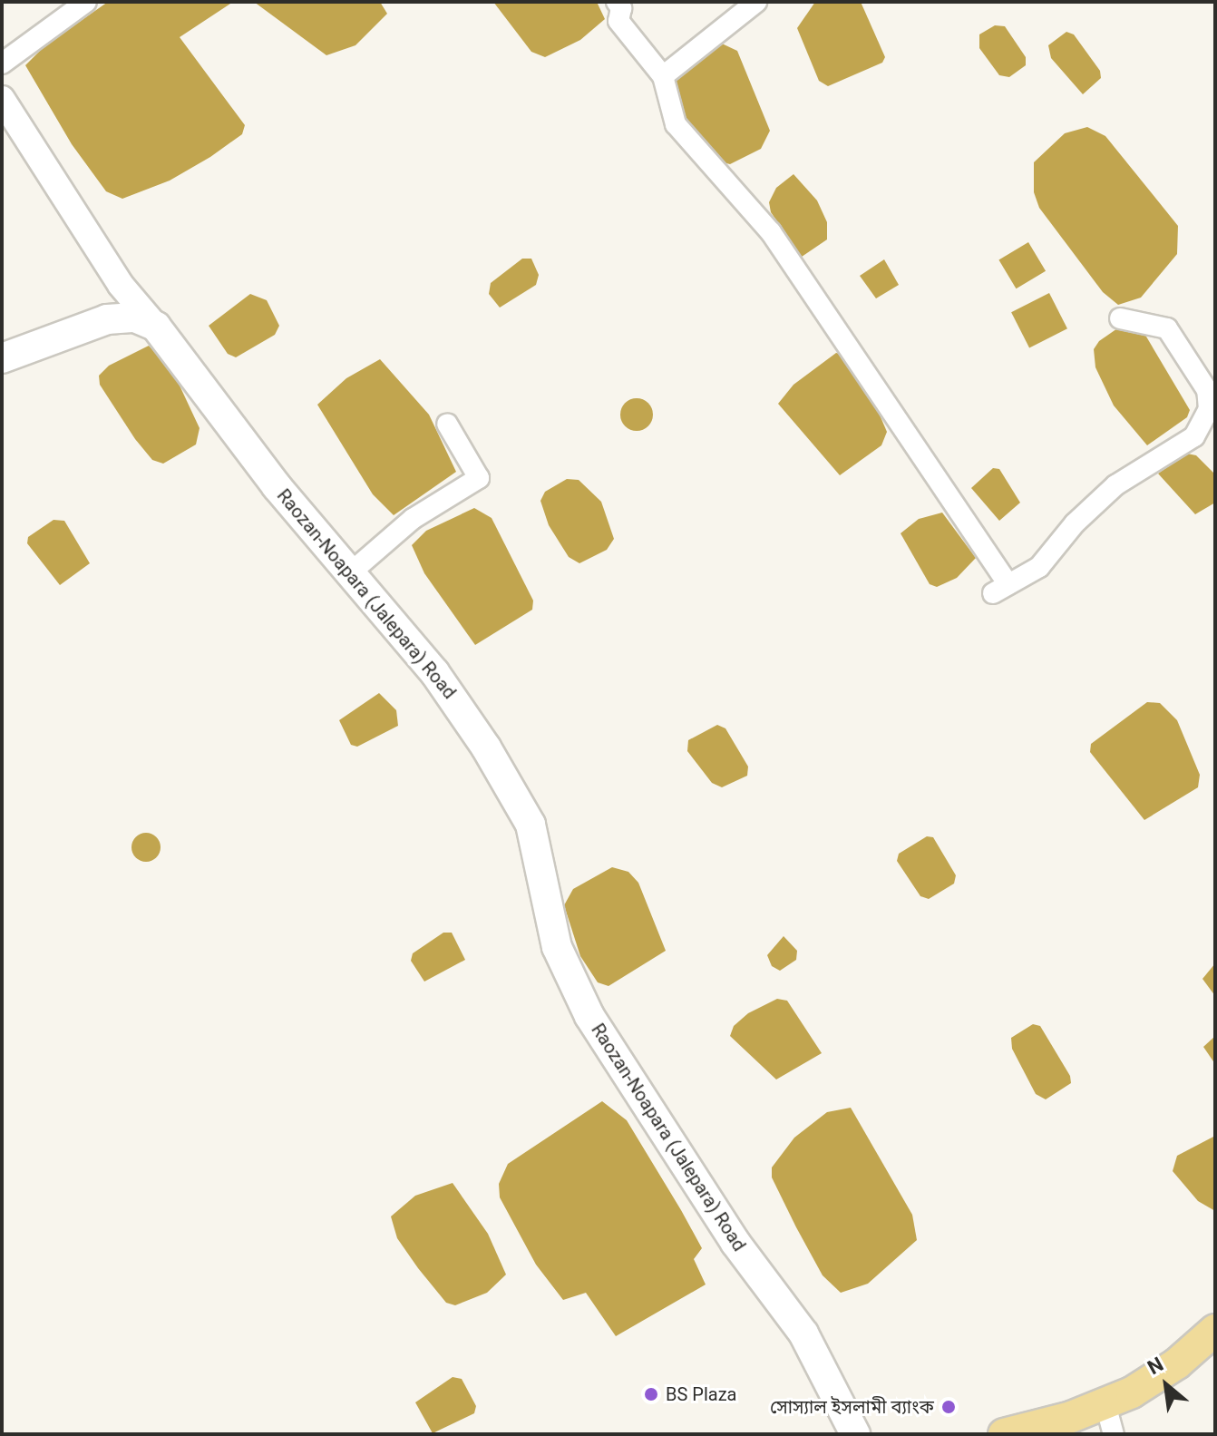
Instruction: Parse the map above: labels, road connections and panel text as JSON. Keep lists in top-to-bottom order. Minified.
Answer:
{"streets":{"main road":["Raozan-Noapara (Jalepara) Road"]},"places":["BS Plaza","সোস্যাল ইসলামী ব্যাংক"],"north":"top left"}
